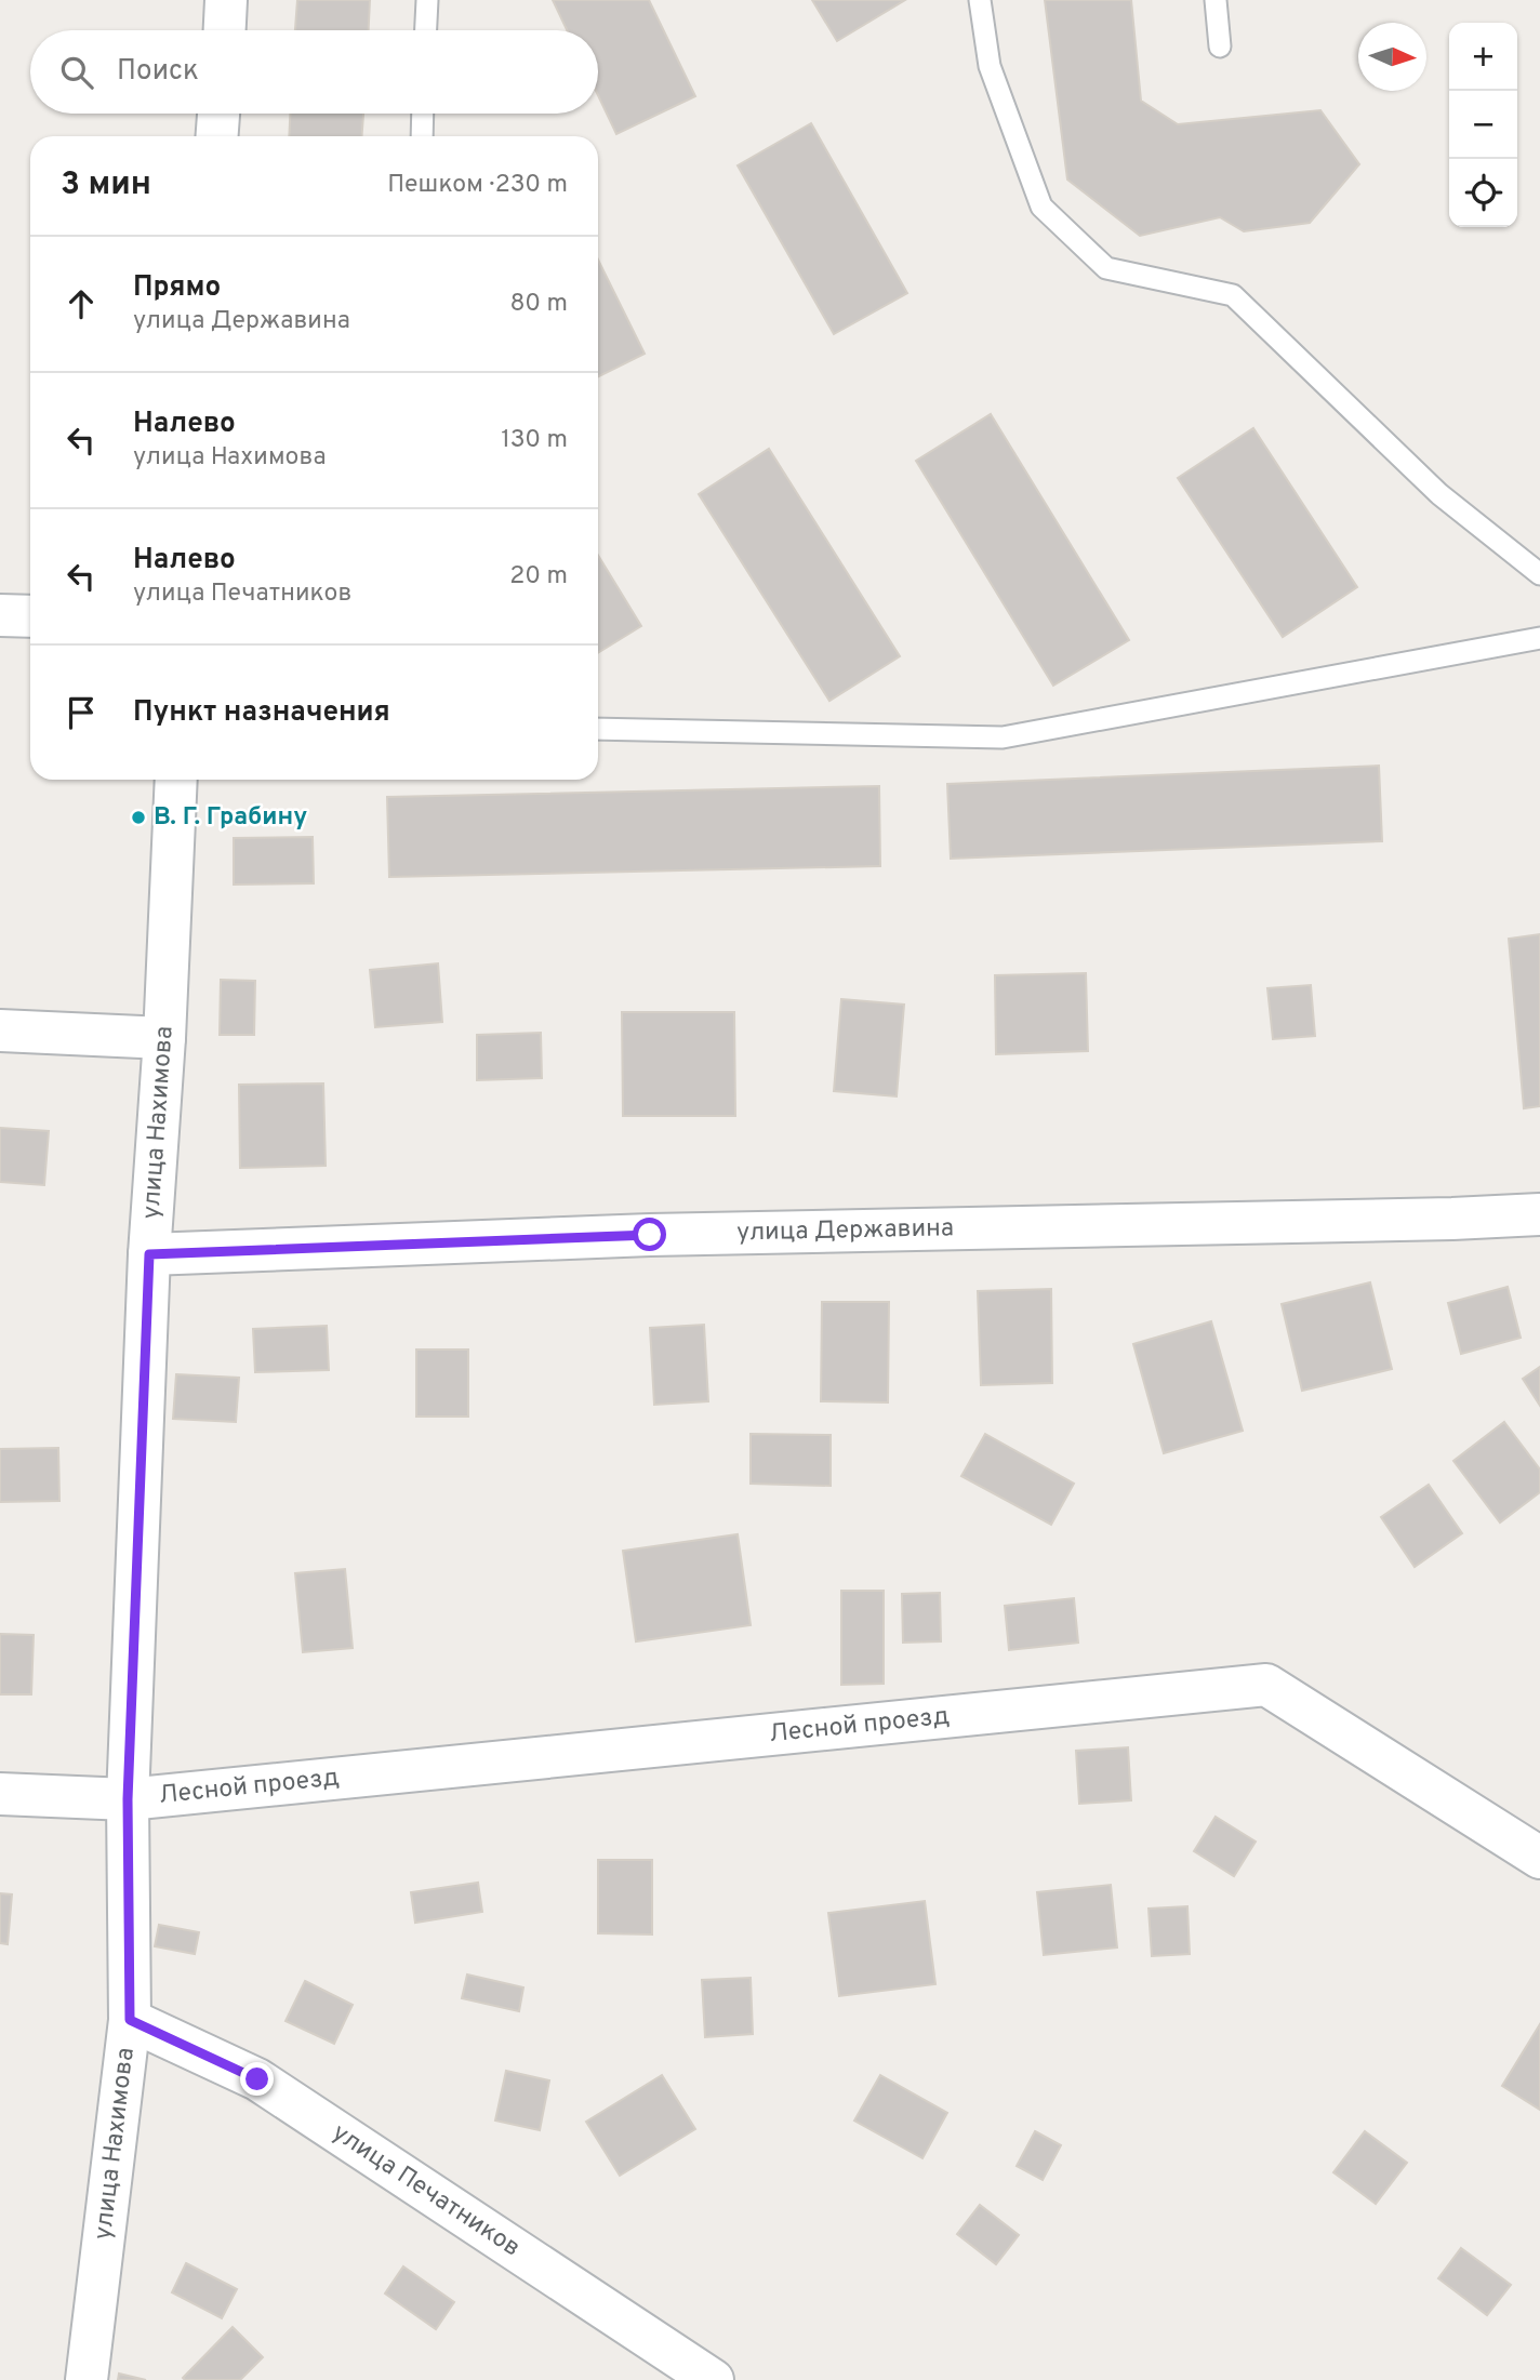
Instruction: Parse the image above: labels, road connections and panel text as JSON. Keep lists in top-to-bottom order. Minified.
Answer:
{"streets":{"street":["улица Нахимова","улица Державина","Лесной проезд","улица Печатников"]},"crossings":[["улица Нахимова","улица Державина"],["улица Нахимова","Лесной проезд"],["улица Нахимова","улица Печатников"]],"places":["В. Г. Грабину"],"north":"right","page":{"map_buttons":["+","−"],"search":"Поиск","heading":["3 мин","Пешком · 230 m"],"list":[["Прямо","улица Державина","80 m"],["Налево","улица Нахимова","130 m"],["Налево","улица Печатников","20 m"],"Пункт назначения"]}}
